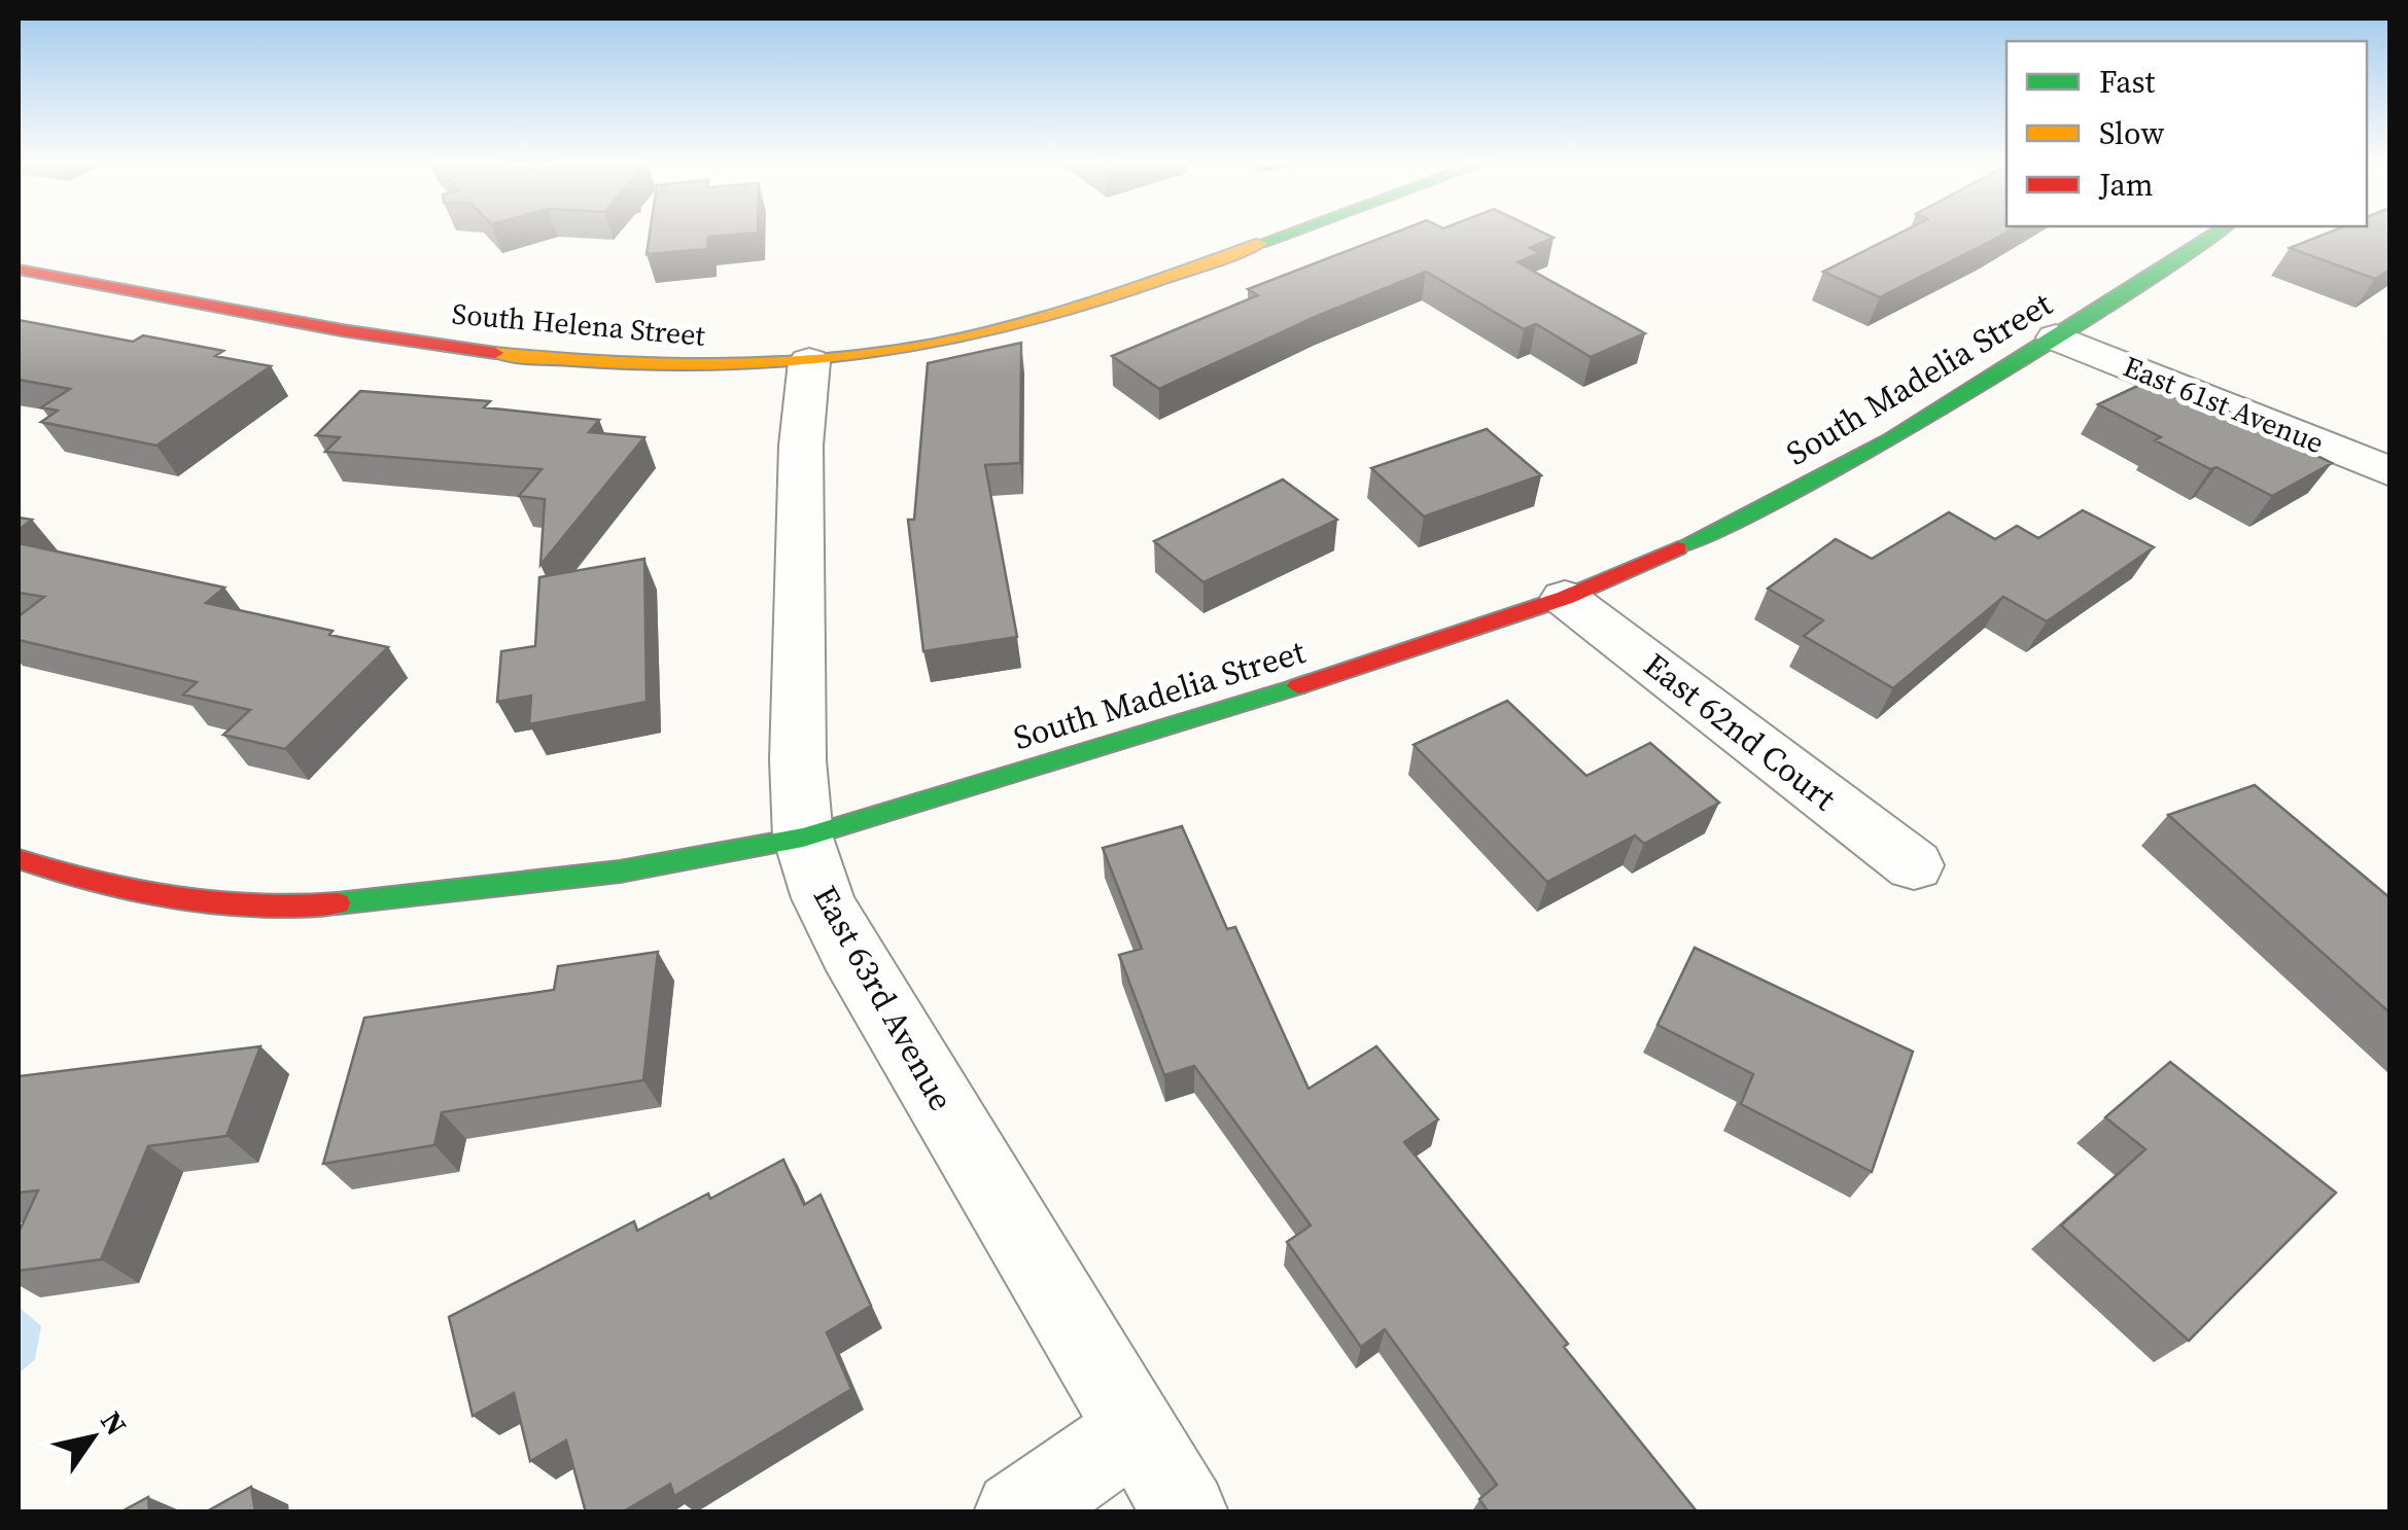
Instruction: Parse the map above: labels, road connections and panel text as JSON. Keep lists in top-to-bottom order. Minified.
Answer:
{"streets":{"street":["South Helena Street","South Madelia Street","East 61st Avenue","East 62nd Court","East 63rd Avenue"]},"crossings":[["South Helena Street","East 63rd Avenue"],["South Madelia Street","East 61st Avenue"],["South Madelia Street","East 62nd Court"],["South Madelia Street","East 63rd Avenue"]],"legend":["Fast","Slow","Jam"],"north":"top right"}
